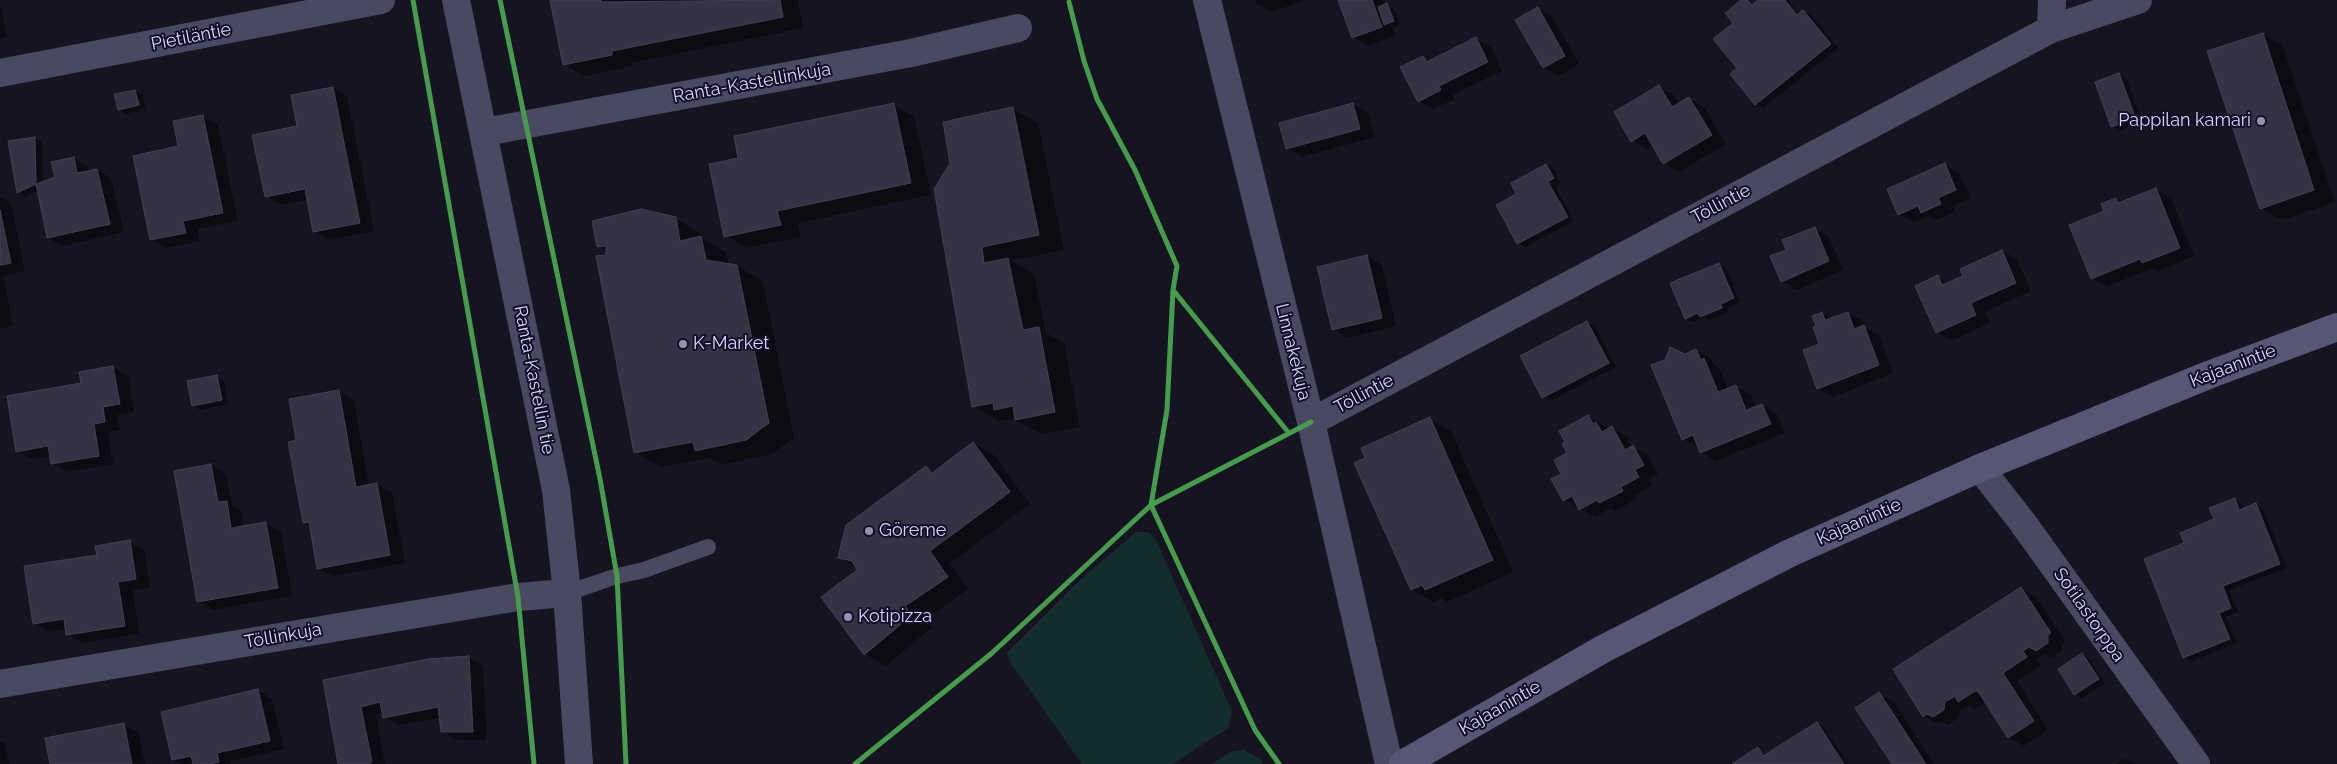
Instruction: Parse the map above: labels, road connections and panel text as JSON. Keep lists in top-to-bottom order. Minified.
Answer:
{"streets":{"main road":["Kajaanintie"],"street":["Pietiläntie","Ranta-Kastellinkuja","Töllintie","Linnakekuja","Ranta-Kastellin tie","Sotilastorppa","Töllinkuja"]},"crossings":[["Ranta-Kastellinkuja","Ranta-Kastellin tie"],["Töllintie","Linnakekuja"],["Kajaanintie","Sotilastorppa"],["Ranta-Kastellin tie","Töllinkuja"]],"places":["Pappilan kamari","K-Market","Göreme","Kotipizza"]}
